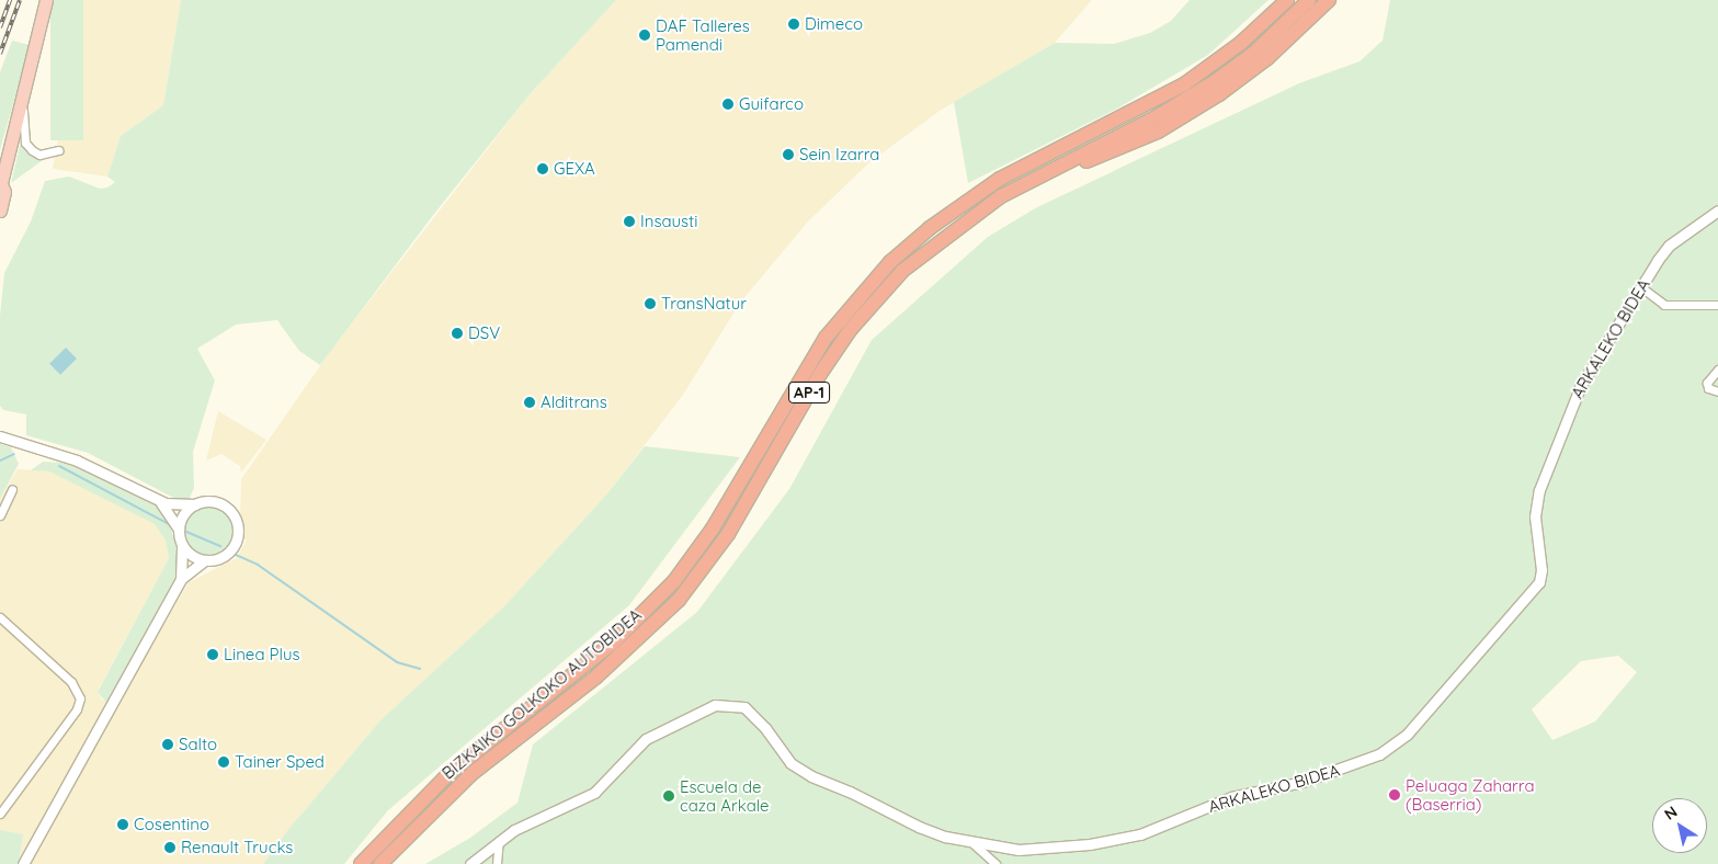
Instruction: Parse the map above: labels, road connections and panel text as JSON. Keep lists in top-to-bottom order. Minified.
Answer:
{"streets":{"highway":["AP-1","BIZKAIKO GOLKOKO AUTOBIDEA"],"street":["ARKALEKO BIDEA"]},"places":["Dimeco","DAF Talleres Pamendi","Guifarco","Sein Izarra","GEXA","Insausti","TransNatur","DSV","Alditrans","Linea Plus","Salto","Tainer Sped","Peluaga Zaharra (Baserria)","Escuela de caza Arkale","Cosentino","Renault Trucks"],"north":"top left"}
